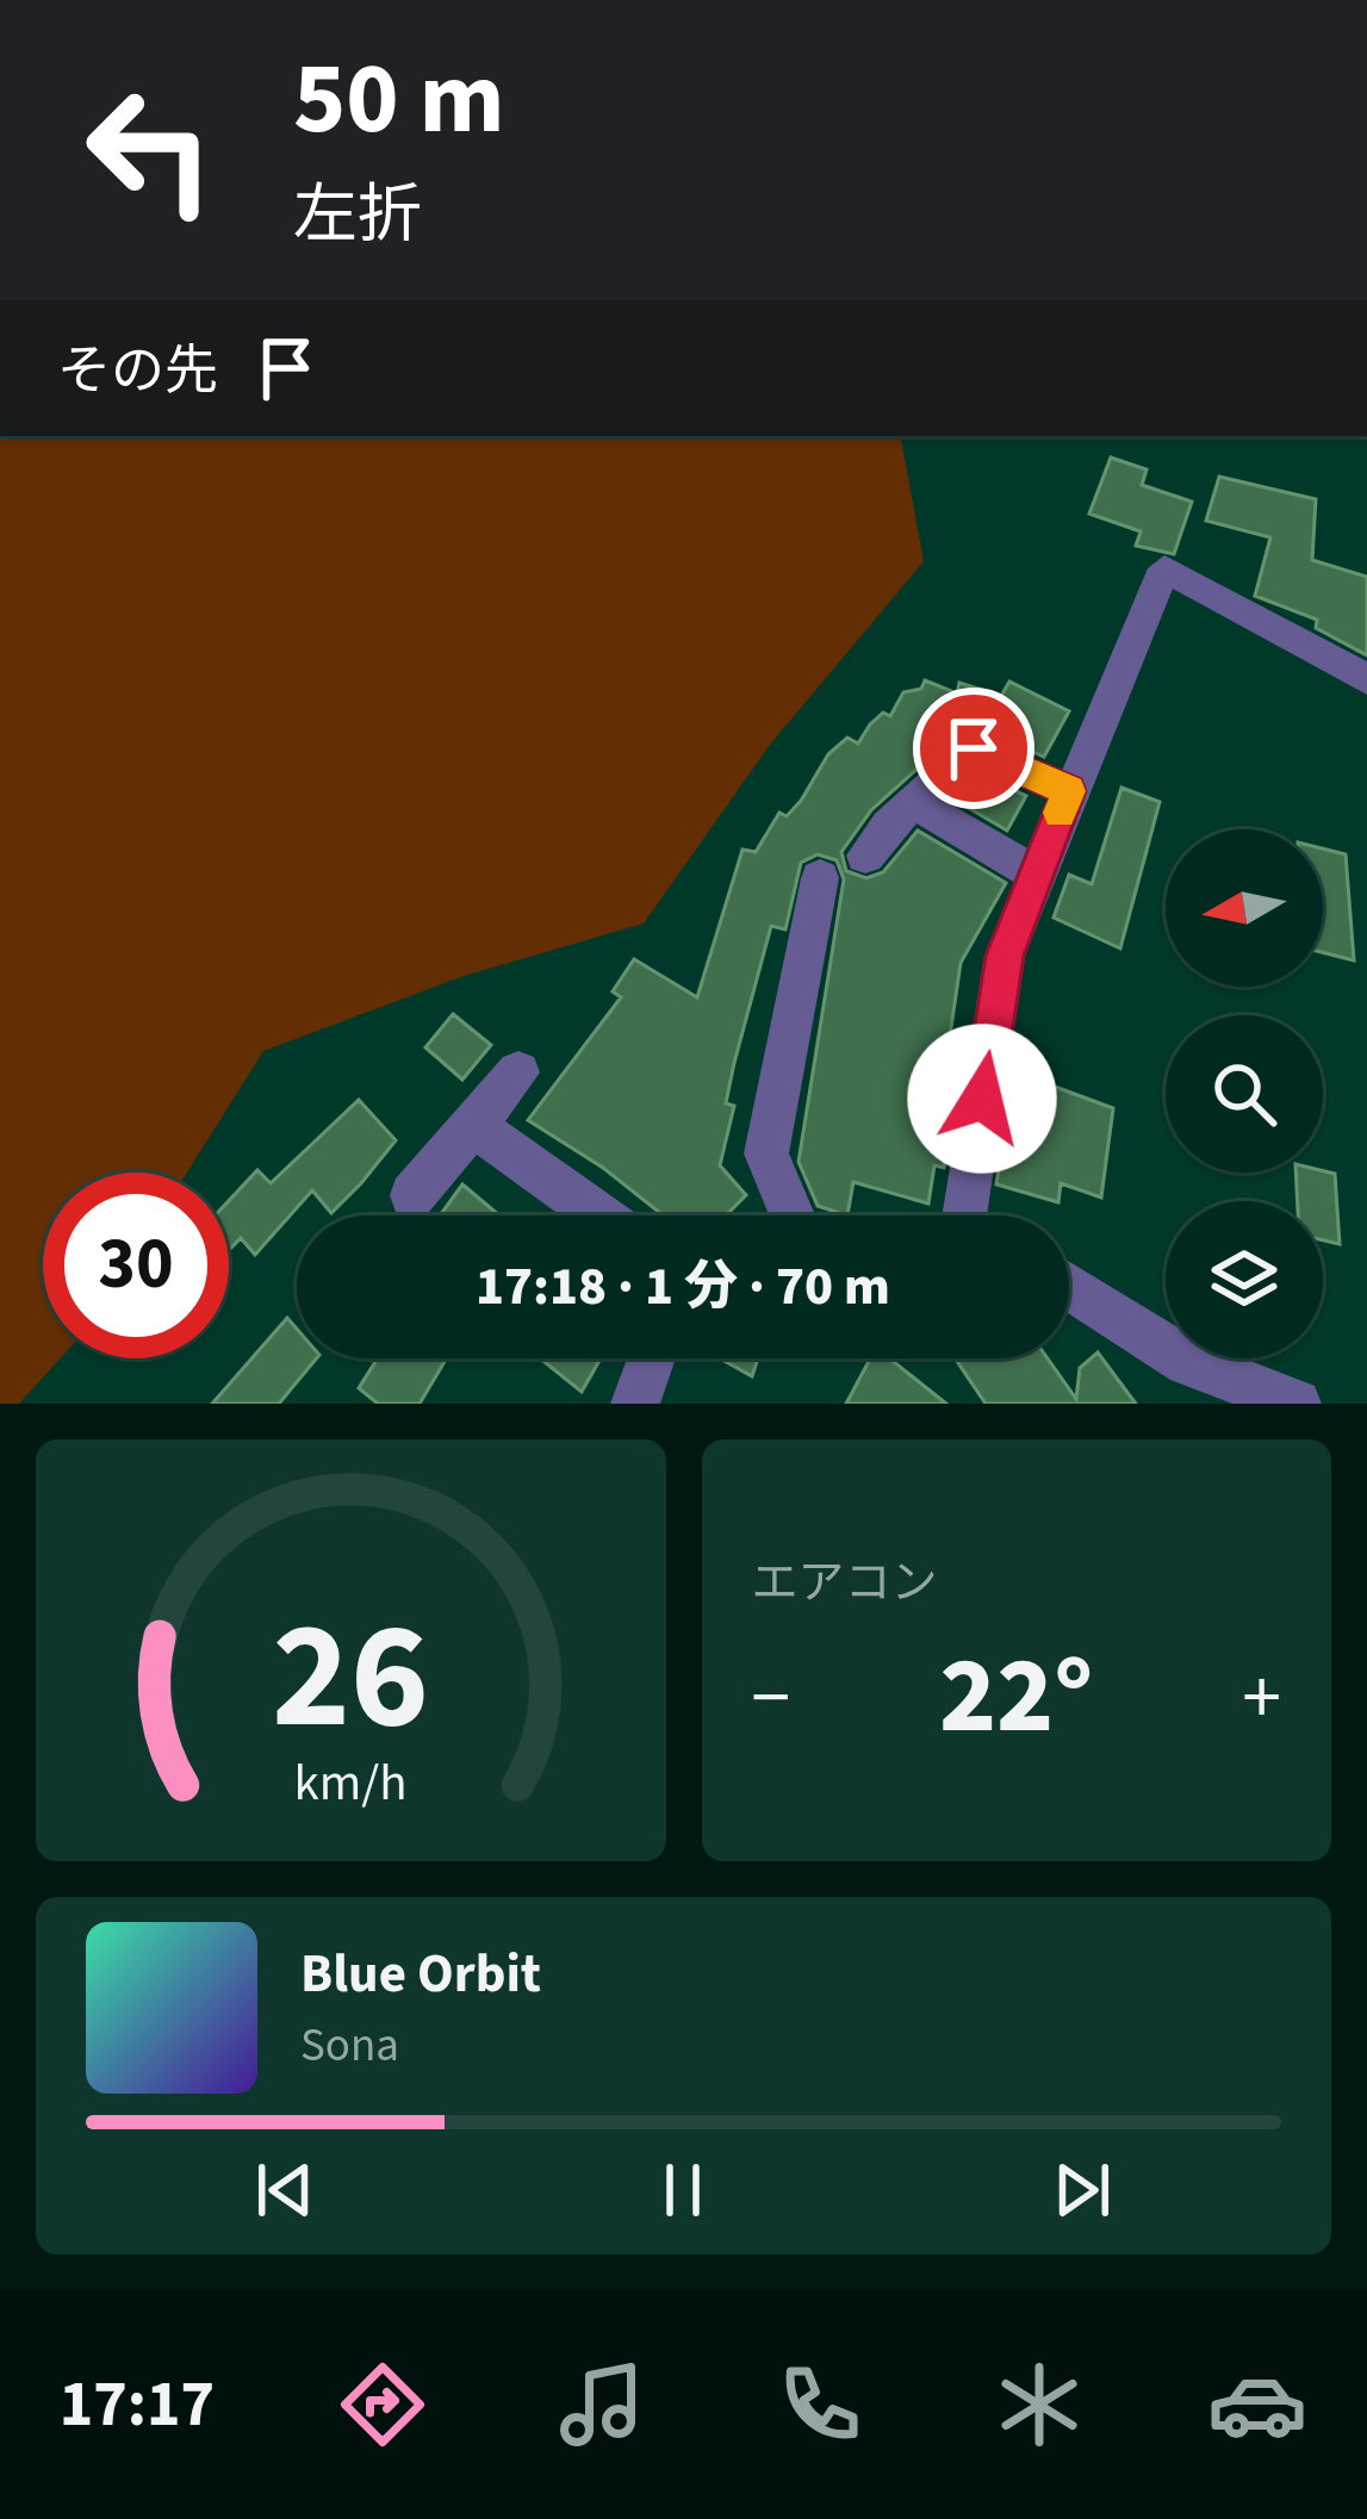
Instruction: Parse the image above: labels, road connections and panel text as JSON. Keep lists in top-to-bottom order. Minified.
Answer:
{"north":"left","page":{"turn":["50 m","左折"],"then":"その先","limit":"30","trip":"17:18 · 1 分 · 70 m","tile":"エアコン","heat":["−","22°","+"],"song":["Blue Orbit","Sona"],"tabs":"17:17","gauge":["26","km/h"]}}
